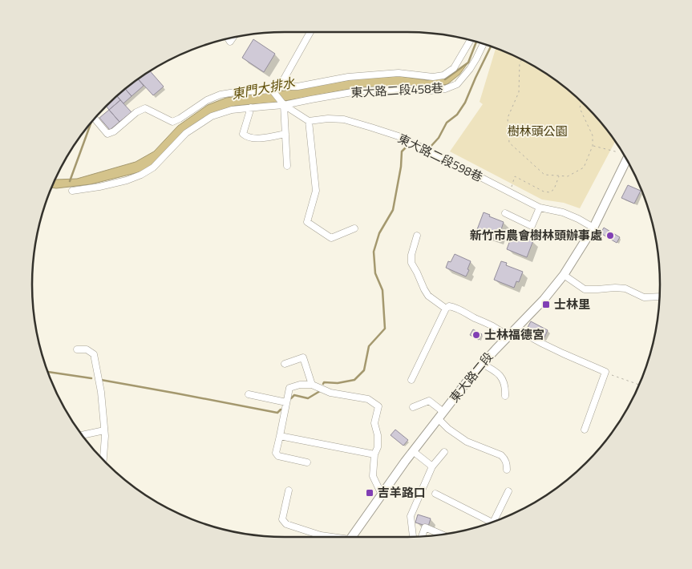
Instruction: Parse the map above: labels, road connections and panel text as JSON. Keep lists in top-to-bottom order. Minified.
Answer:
{"streets":{"main road":["東大路二段"],"street":["東大路二段458巷","東大路二段598巷"]},"crossings":[["東大路二段598巷","東大路二段"]],"water":["東門大排水"],"parks":["樹林頭公園"],"places":{"other":["新竹市農會樹林頭辦事處","士林福德宮"],"transit":["士林里","吉羊路口"]}}
